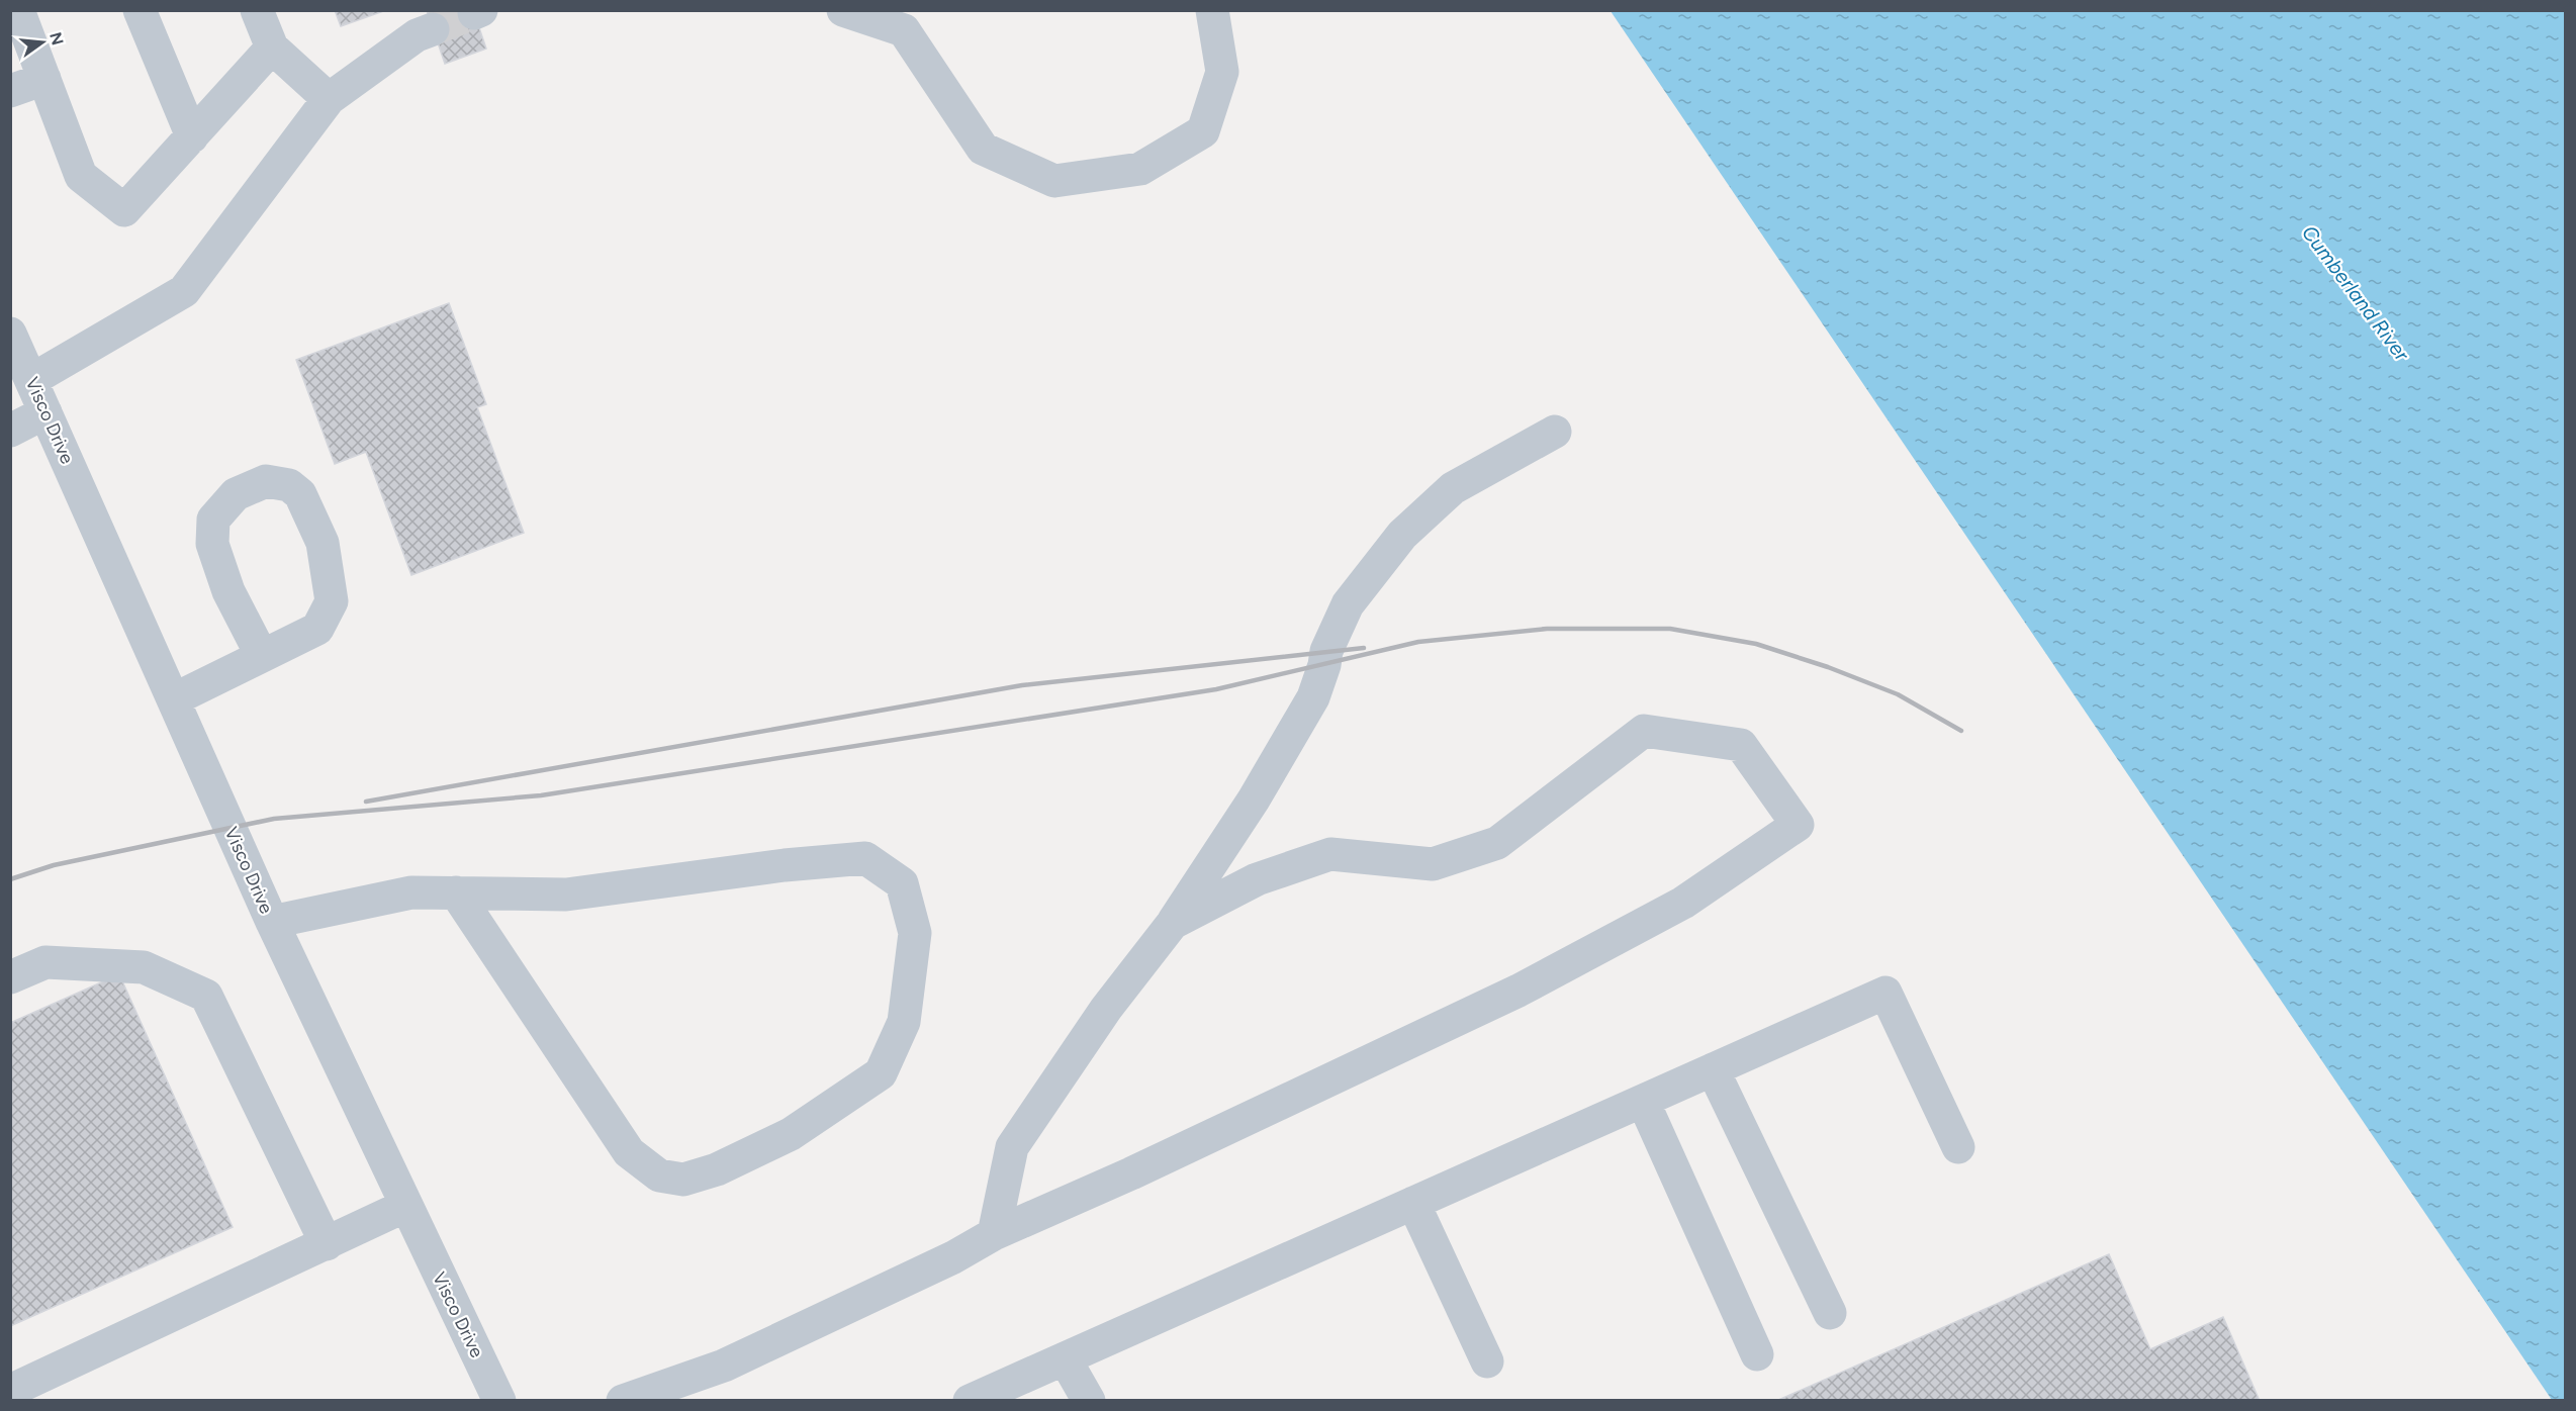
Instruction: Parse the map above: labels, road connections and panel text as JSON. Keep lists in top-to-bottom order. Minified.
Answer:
{"streets":{"street":["Visco Drive"]},"water":["Cumberland River"],"north":"right"}
